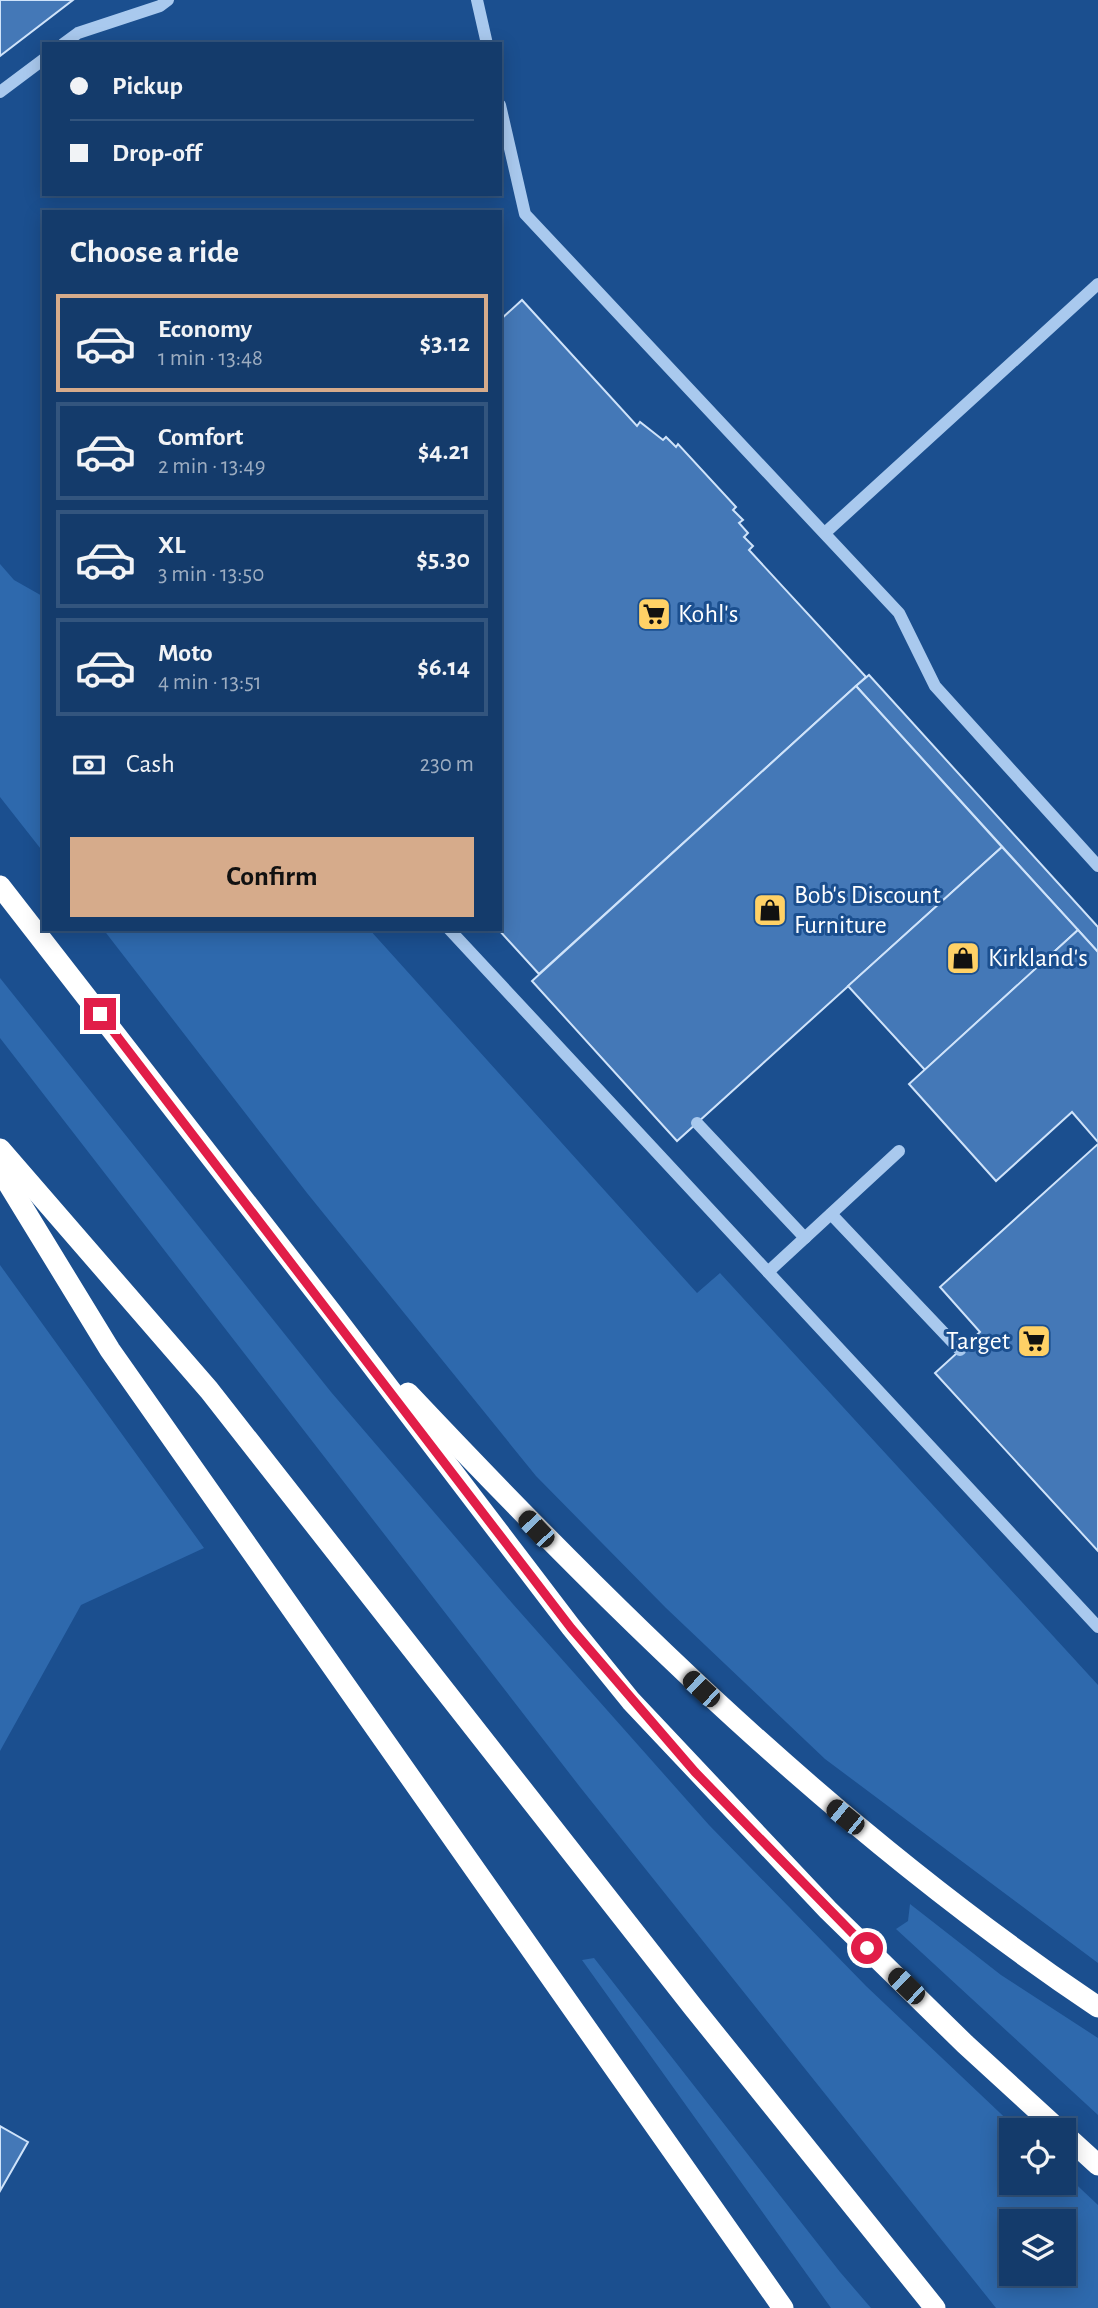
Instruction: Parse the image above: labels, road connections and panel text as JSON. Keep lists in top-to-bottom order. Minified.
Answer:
{"places":{"supermarket":["Kohl's","Target"],"shop":["Bob's Discount Furniture","Kirkland's"]},"page":{"banner":["Pickup","Drop-off"],"heading":"Choose a ride","list":[{"name":"Economy","note":"1 min · 13:48","value":"$3.12"},{"name":"Comfort","note":"2 min · 13:49","value":"$4.21"},{"name":"XL","note":"3 min · 13:50","value":"$5.30"},{"name":"Moto","note":"4 min · 13:51","value":"$6.14"}],"pay":["Cash","230 m"],"buttons":"Confirm"}}
